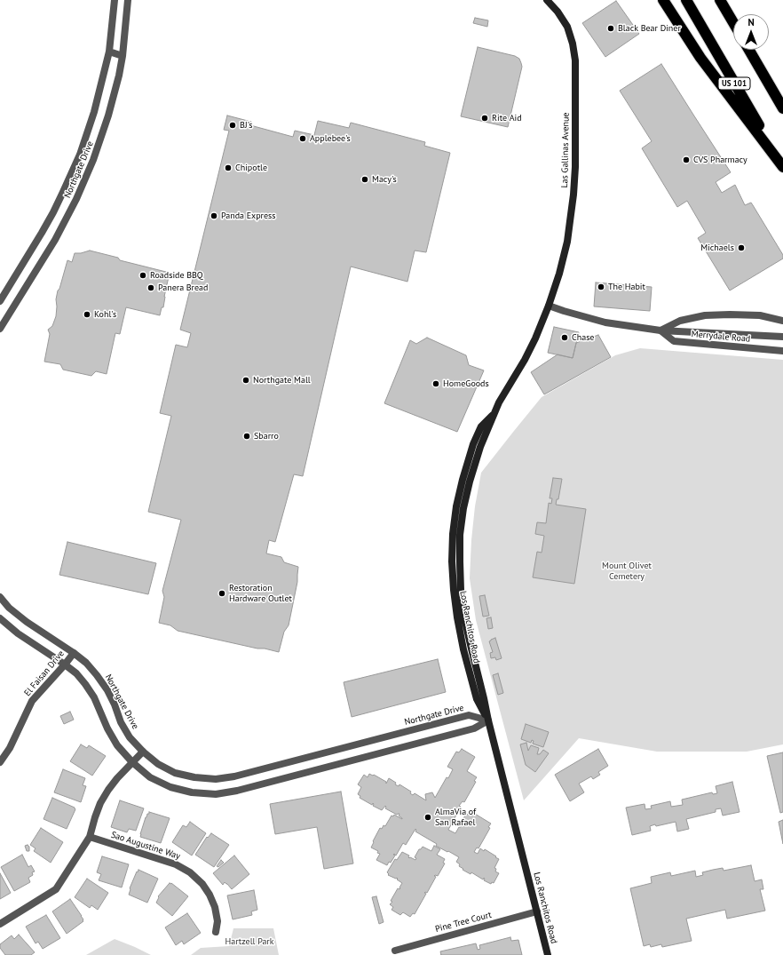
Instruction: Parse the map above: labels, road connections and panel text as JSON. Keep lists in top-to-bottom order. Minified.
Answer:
{"streets":{"highway":["US 101"],"main road":["Las Gallinas Avenue","Los Ranchitos Road"],"street":["Northgate Drive","Merrydale Road","El Faisan Drive","Sao Augustine Way","Pine Tree Court"]},"crossings":[["Las Gallinas Avenue","Merrydale Road"],["Las Gallinas Avenue","Los Ranchitos Road"],["Northgate Drive","Los Ranchitos Road"],["Northgate Drive","El Faisan Drive"],["Merrydale Road","Los Ranchitos Road"],["Los Ranchitos Road","Pine Tree Court"]],"parks":["Mount Olivet Cemetery","Hartzell Park"],"places":["Black Bear Diner","Rite Aid","BJ's","Applebee's","CVS Pharmacy","Chipotle","Macy's","Panda Express","Michaels","Roadside BBQ","The Habit","Panera Bread","Kohl's","Chase","Northgate Mall","HomeGoods","Sbarro","Restoration Hardware Outlet","AlmaVia of San Rafael"],"north":"top"}
